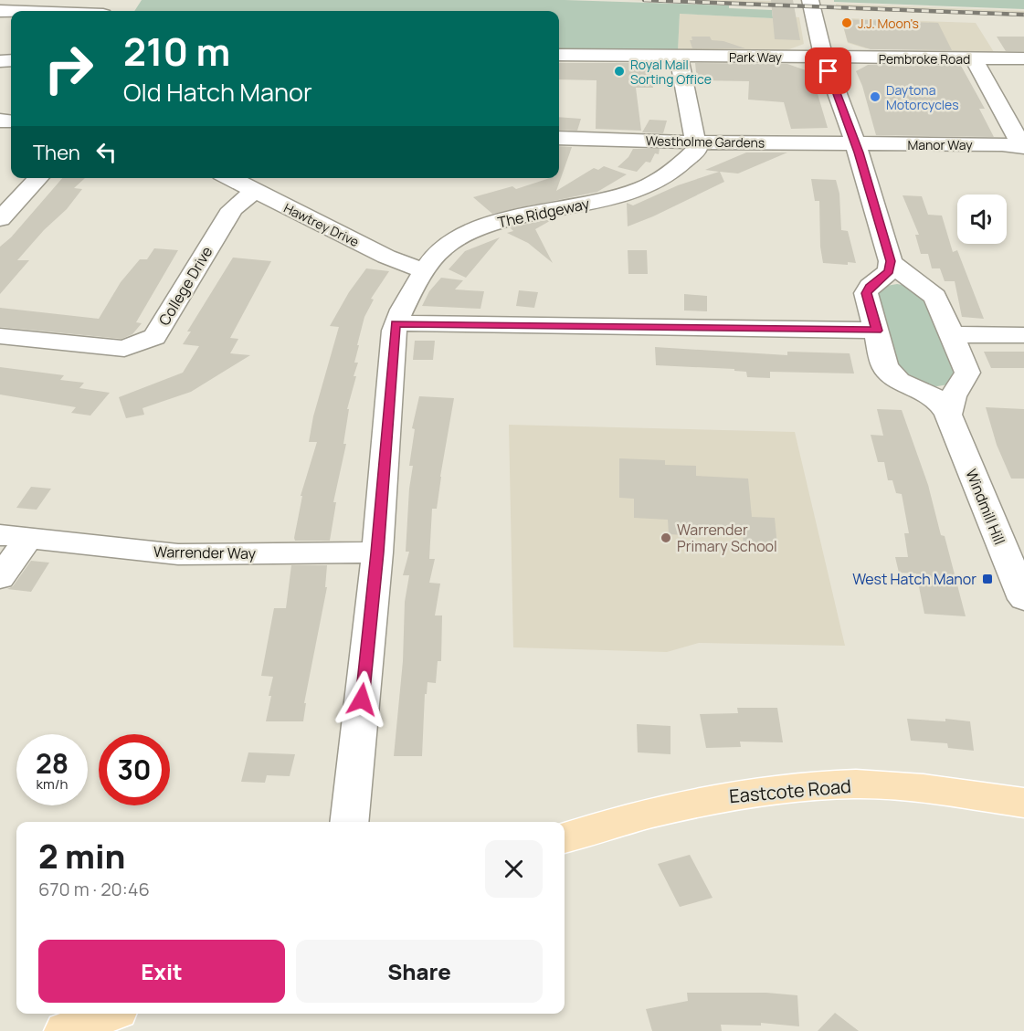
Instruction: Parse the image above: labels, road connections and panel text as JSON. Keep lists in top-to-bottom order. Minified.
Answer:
{"streets":{"main road":["Eastcote Road"],"street":["Park Way","Pembroke Road","Westholme Gardens","Manor Way","The Ridgeway","Hawtrey Drive","College Drive","Windmill Hill","Warrender Way"]},"crossings":[["Park Way","Pembroke Road"],["Westholme Gardens","Manor Way"],["Westholme Gardens","The Ridgeway"],["The Ridgeway","Hawtrey Drive"],["The Ridgeway","Warrender Way"],["Hawtrey Drive","College Drive"]],"places":{"other":["J.J. Moon's","Royal Mail Sorting Office","Daytona Motorcycles","Warrender Primary School"],"transit":["West Hatch Manor"]},"page":{"turn":["210 m","Old Hatch Manor"],"then":"Then","speed":"28 km/h","limit":"30","heading":["2 min","670 m · 20:46"],"buttons":["Exit","Share"]}}
